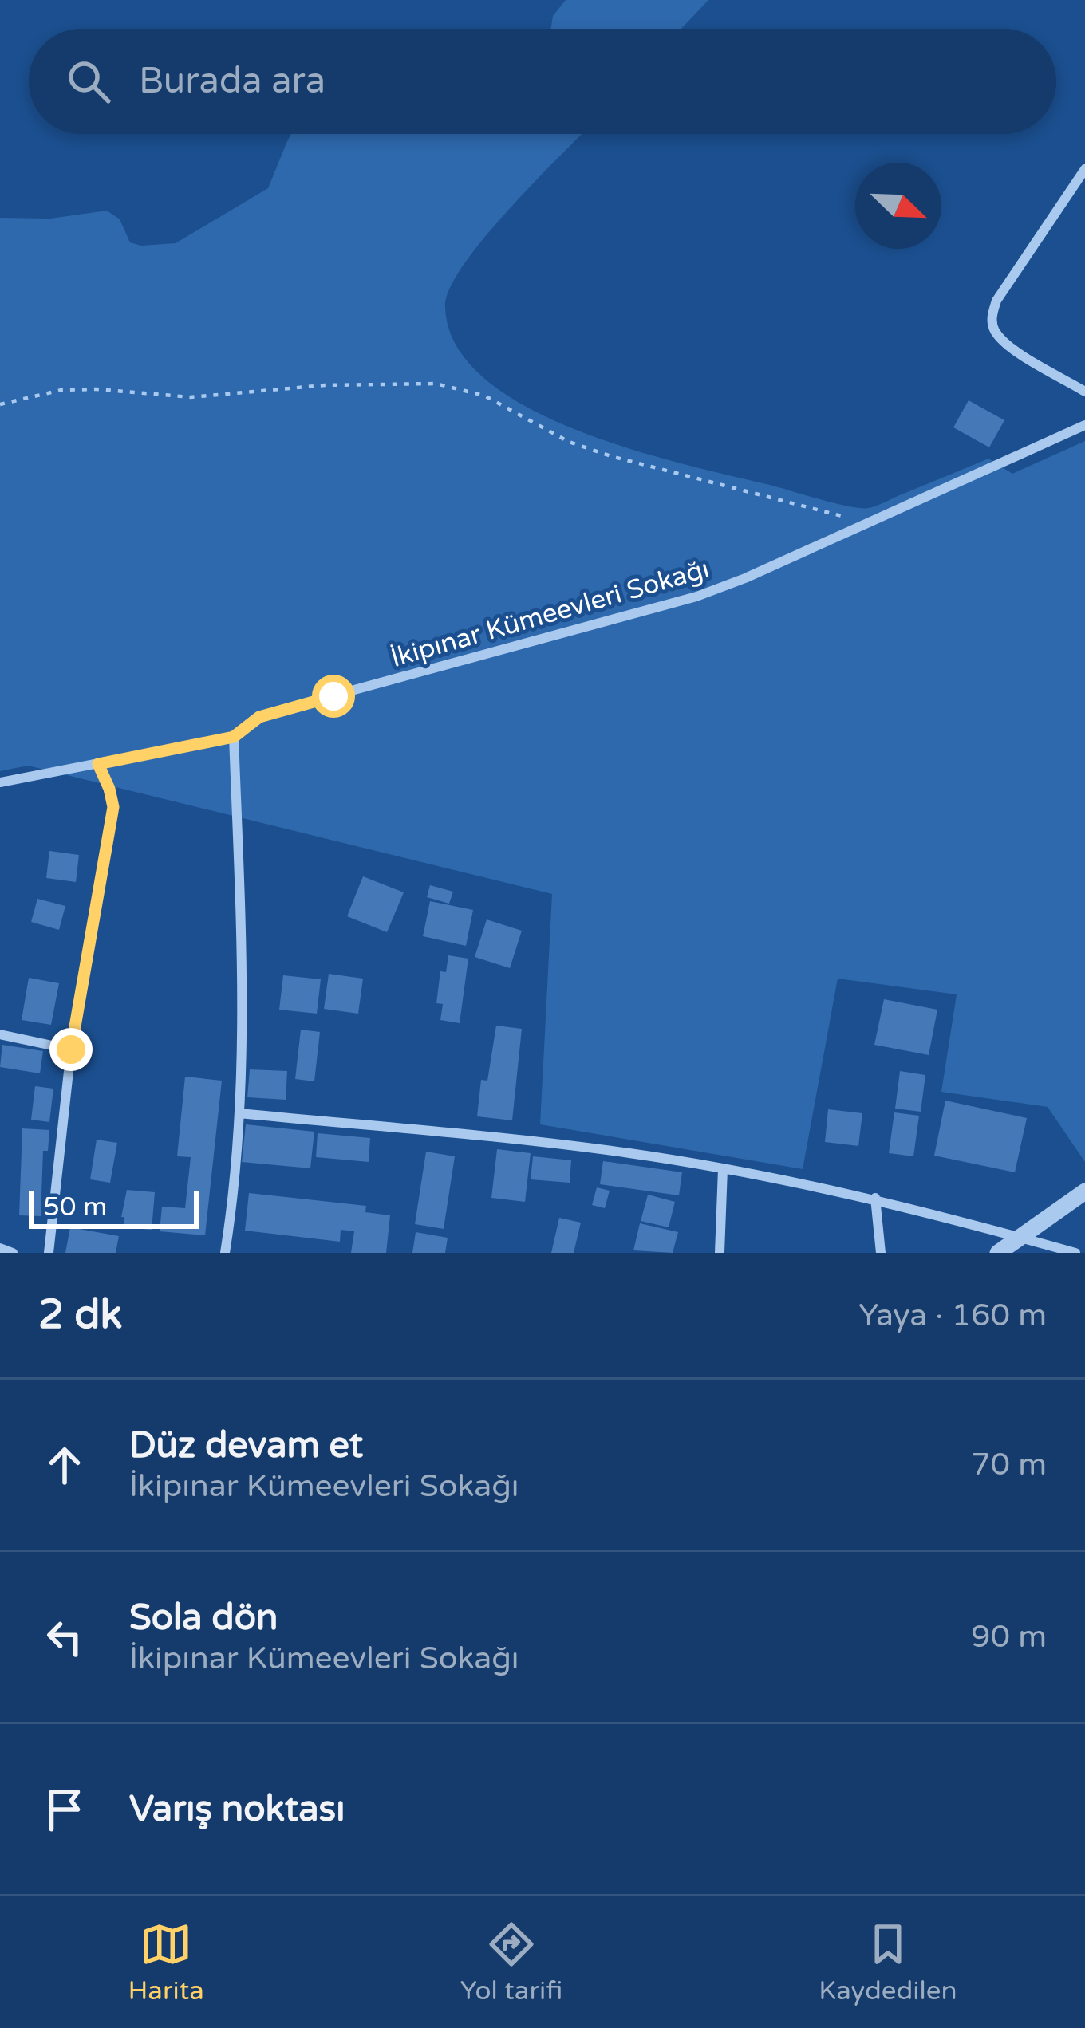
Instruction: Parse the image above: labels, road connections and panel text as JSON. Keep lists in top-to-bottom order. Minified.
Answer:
{"streets":{"street":["İkipınar Kümeevleri Sokağı"]},"scale_bar":"50 m","north":"bottom right","page":{"search":"Burada ara","scale":"50 m","heading":["2 dk","Yaya · 160 m"],"list":[["Düz devam et","İkipınar Kümeevleri Sokağı","70 m"],["Sola dön","İkipınar Kümeevleri Sokağı","90 m"],"Varış noktası"],"nav":["Harita","Yol tarifi","Kaydedilen"]}}
